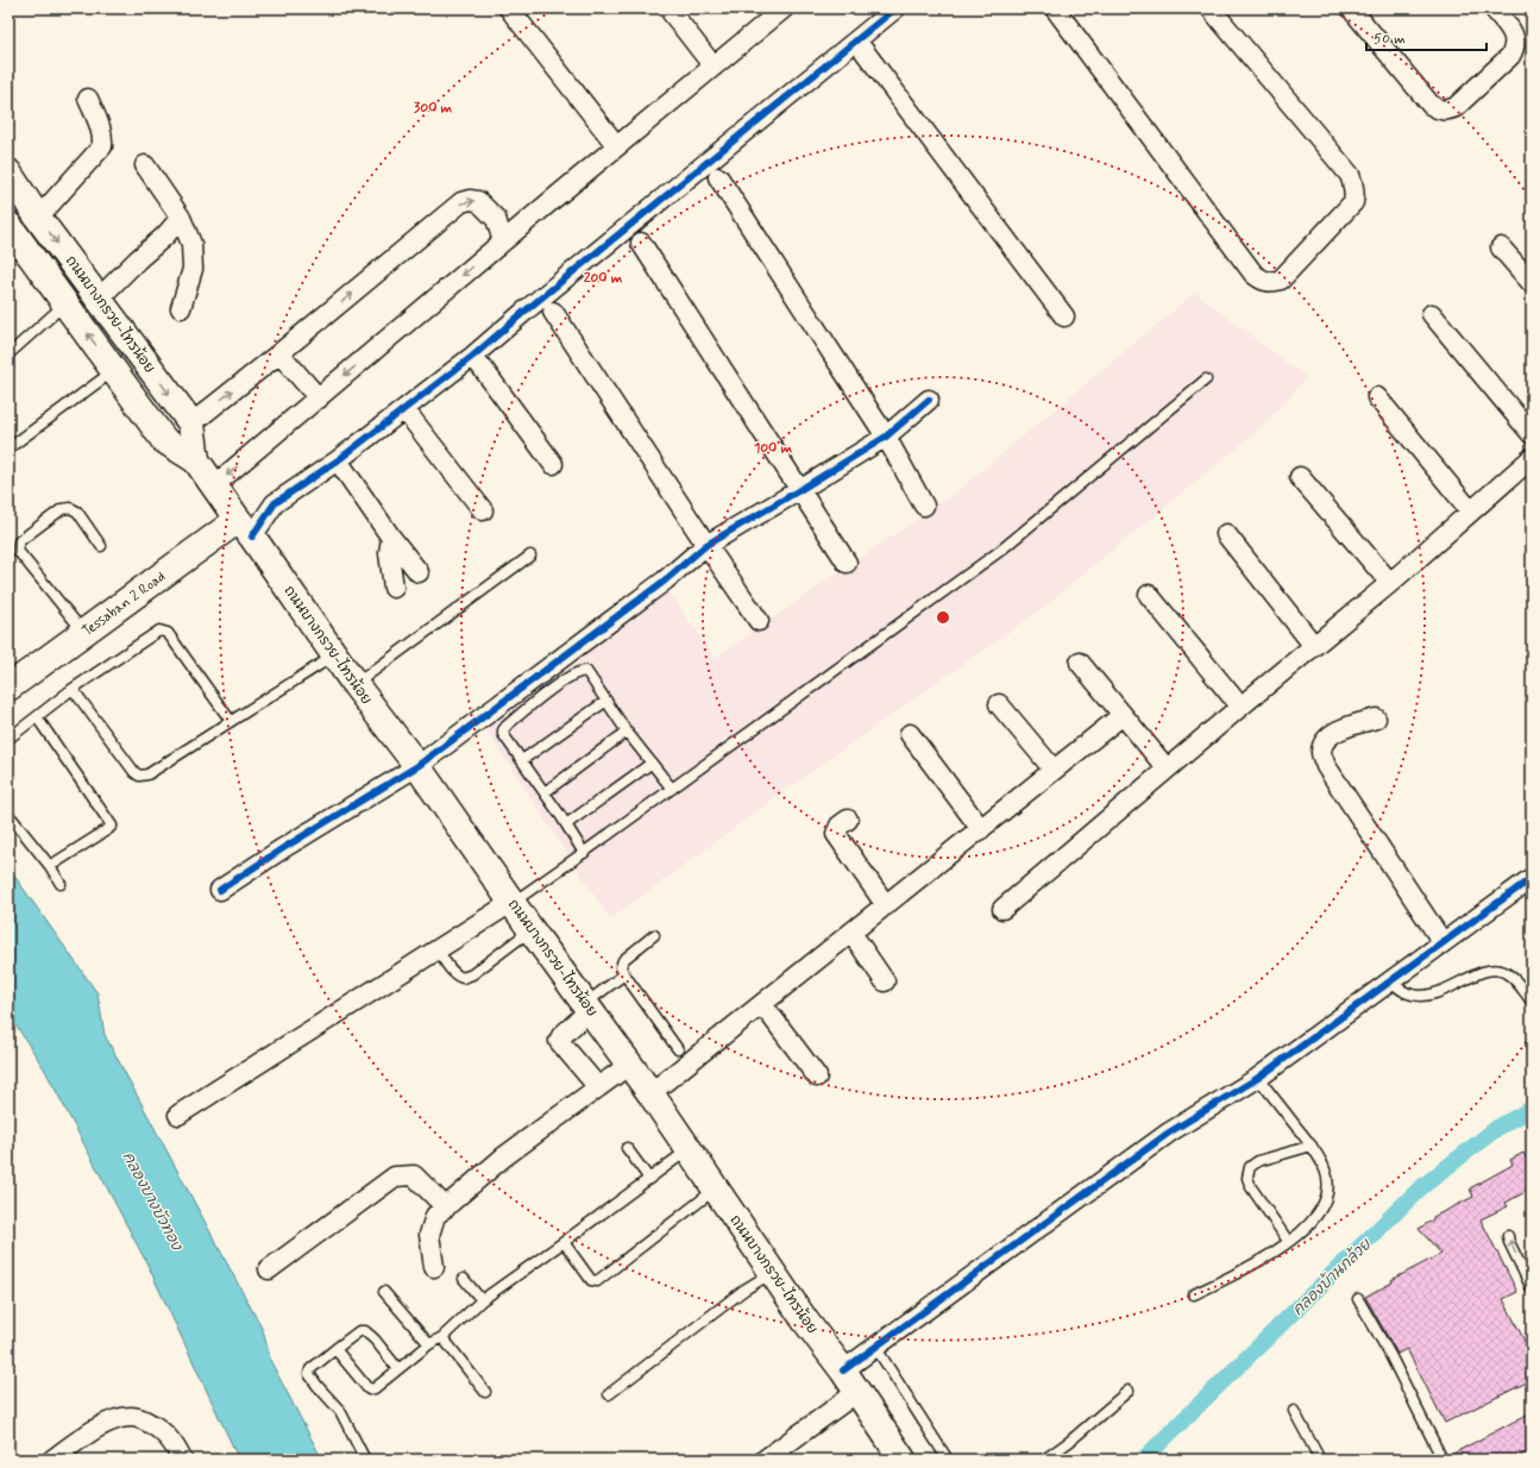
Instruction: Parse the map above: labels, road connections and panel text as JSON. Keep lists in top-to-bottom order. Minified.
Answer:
{"streets":{"main road":["ถนนบางกรวย-ไทรน้อย","Tessaban 2 Road"]},"crossings":[["ถนนบางกรวย-ไทรน้อย","Tessaban 2 Road"]],"water":["คลองบางบัวทอง","คลองบ้านกล้วย"],"scale_bar":"50 m","rings":["300 m","200 m","100 m"]}
